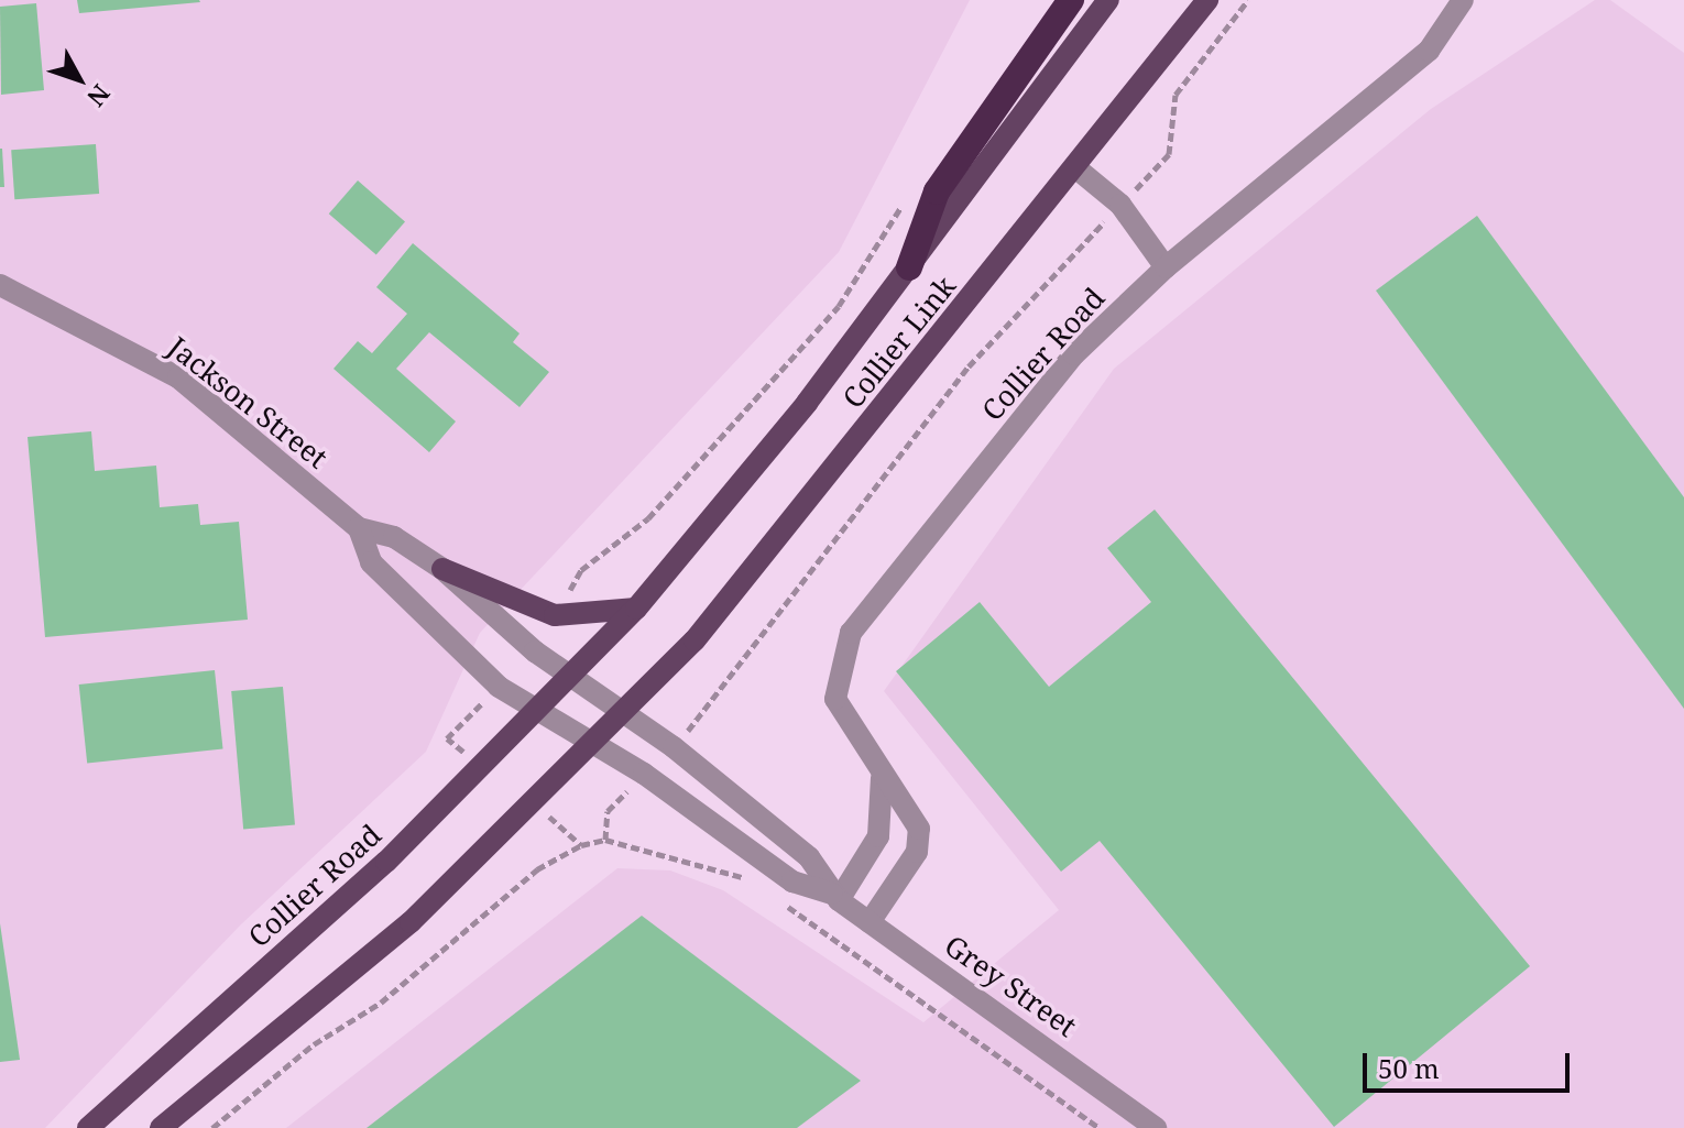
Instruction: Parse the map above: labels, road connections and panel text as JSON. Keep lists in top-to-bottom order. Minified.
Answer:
{"streets":{"main road":["Collier Link","Collier Road"],"street":["Jackson Street","Grey Street"]},"crossings":[["Collier Link","Collier Road"],["Collier Link","Jackson Street"],["Collier Link","Grey Street"],["Collier Road","Jackson Street"],["Collier Road","Grey Street"],["Jackson Street","Grey Street"]],"scale_bar":"50 m","north":"bottom right"}
